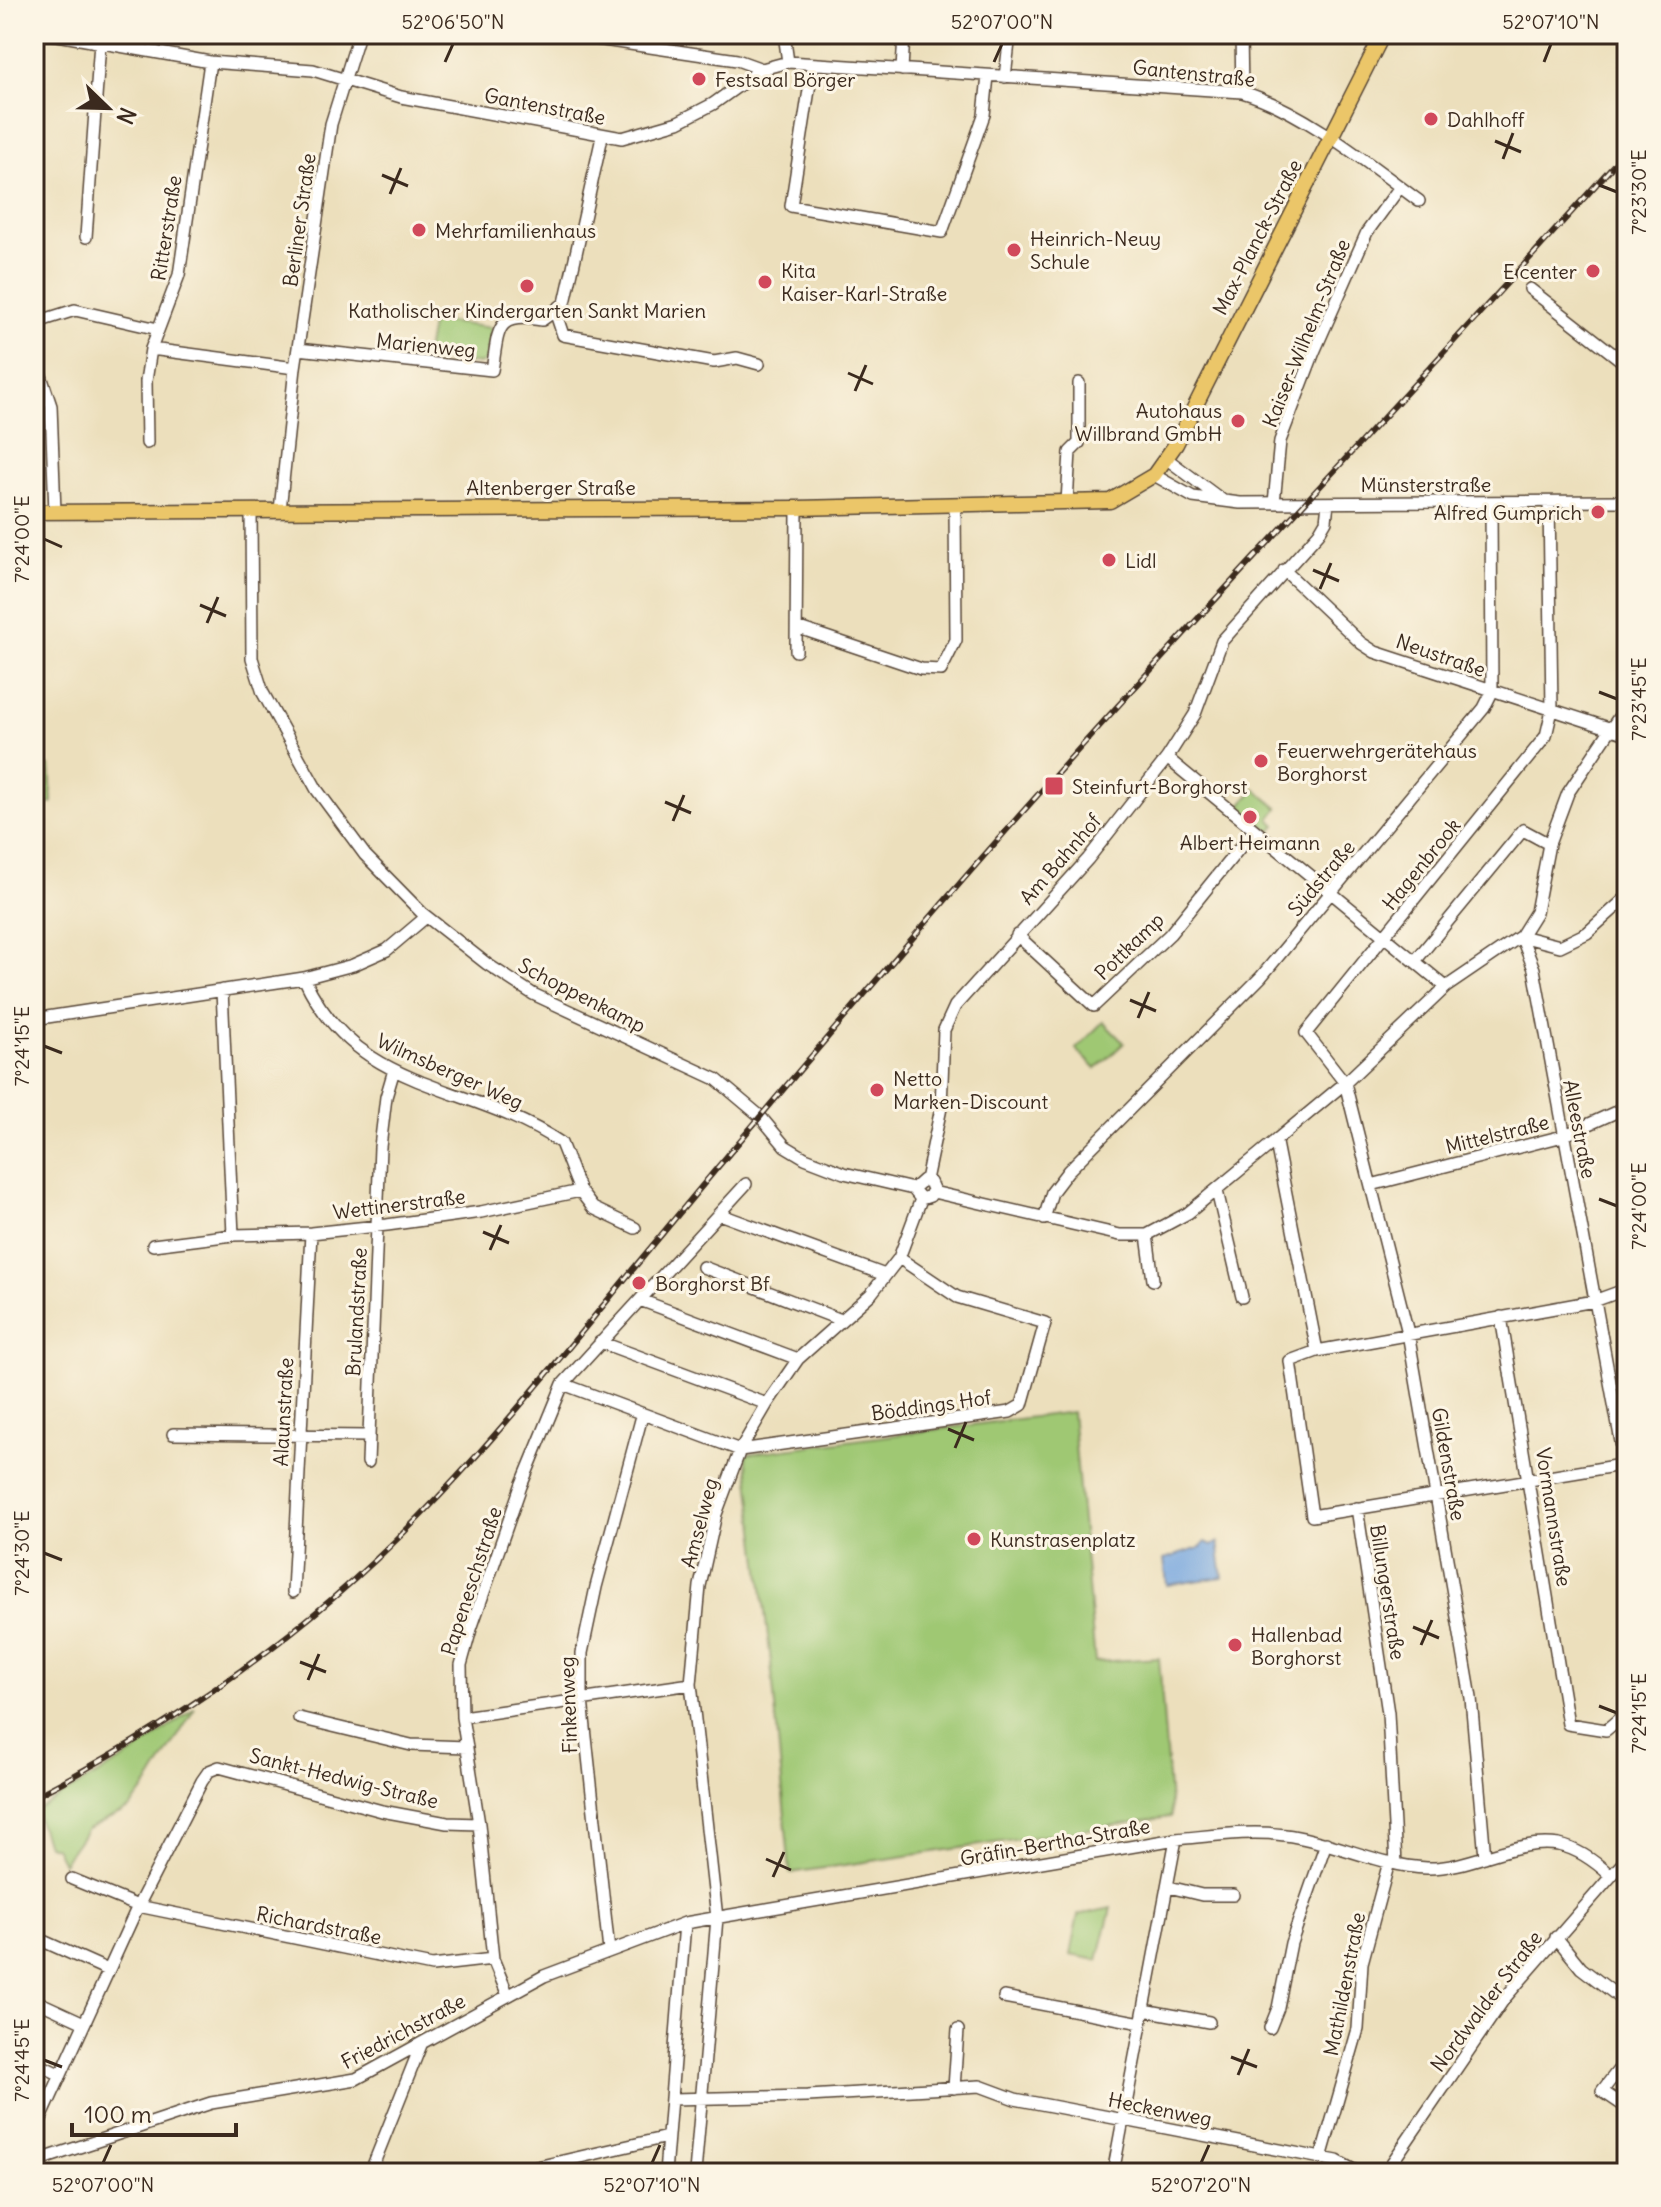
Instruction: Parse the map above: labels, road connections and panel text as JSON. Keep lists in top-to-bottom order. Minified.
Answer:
{"streets":{"main road":["Max-Planck-Straße","Altenberger Straße"],"street":["Gantenstraße","Berliner Straße","Ritterstraße","Kaiser-Wilhelm-Straße","Marienweg","Münsterstraße","Neustraße","Am Bahnhof","Hagenbrook","Südstraße","Pottkamp","Schoppenkamp","Wilmsberger Weg","Alleestraße","Mittelstraße","Wettinerstraße","Brulandstraße","Böddings Hof","Alaunstraße","Gildenstraße","Vormannstraße","Amselweg","Papeneschstraße","Billungerstraße","Finkenweg","Sankt-Hedwig-Straße","Gräfin-Bertha-Straße","Richardstraße","Mathildenstraße","Nordwalder Straße","Friedrichstraße","Heckenweg"]},"crossings":[["Gantenstraße","Berliner Straße"],["Gantenstraße","Ritterstraße"],["Gantenstraße","Max-Planck-Straße"],["Gantenstraße","Kaiser-Wilhelm-Straße"],["Berliner Straße","Marienweg"],["Berliner Straße","Altenberger Straße"],["Max-Planck-Straße","Altenberger Straße"],["Kaiser-Wilhelm-Straße","Münsterstraße"],["Münsterstraße","Altenberger Straße"],["Münsterstraße","Am Bahnhof"],["Altenberger Straße","Schoppenkamp"],["Neustraße","Am Bahnhof"],["Neustraße","Hagenbrook"],["Neustraße","Südstraße"],["Am Bahnhof","Pottkamp"],["Am Bahnhof","Schoppenkamp"],["Am Bahnhof","Amselweg"],["Hagenbrook","Gildenstraße"],["Schoppenkamp","Amselweg"],["Wilmsberger Weg","Wettinerstraße"],["Wilmsberger Weg","Brulandstraße"],["Alleestraße","Mittelstraße"],["Alleestraße","Billungerstraße"],["Mittelstraße","Gildenstraße"],["Wettinerstraße","Brulandstraße"],["Wettinerstraße","Alaunstraße"],["Böddings Hof","Amselweg"],["Gildenstraße","Billungerstraße"],["Gildenstraße","Gräfin-Bertha-Straße"],["Vormannstraße","Billungerstraße"],["Amselweg","Gräfin-Bertha-Straße"],["Amselweg","Heckenweg"],["Papeneschstraße","Sankt-Hedwig-Straße"],["Papeneschstraße","Gräfin-Bertha-Straße"],["Papeneschstraße","Richardstraße"],["Papeneschstraße","Friedrichstraße"],["Billungerstraße","Gräfin-Bertha-Straße"],["Billungerstraße","Mathildenstraße"],["Finkenweg","Gräfin-Bertha-Straße"],["Sankt-Hedwig-Straße","Richardstraße"],["Gräfin-Bertha-Straße","Mathildenstraße"],["Gräfin-Bertha-Straße","Nordwalder Straße"],["Gräfin-Bertha-Straße","Friedrichstraße"],["Mathildenstraße","Heckenweg"]],"places":{"other":["Festsaal Börger","Dahlhoff","Mehrfamilienhaus","Heinrich-Neuy Schule","E center","Kita Kaiser-Karl-Straße","Katholischer Kindergarten Sankt Marien","Autohaus Willbrand GmbH","Alfred Gumprich","Lidl","Feuerwehrgerätehaus Borghorst","Albert Heimann","Netto Marken-Discount","Borghorst Bf","Kunstrasenplatz","Hallenbad Borghorst"],"transit":["Steinfurt-Borghorst"]},"scale_bar":"100 m","north":"bottom right","coordinates":["52°06'50\"N","52°07'00\"N","52°07'10\"N","7°23'30\"E","7°24'00\"E","7°23'45\"E","7°24'15\"E","7°24'30\"E","7°24'45\"E","52°07'20\"N"]}
